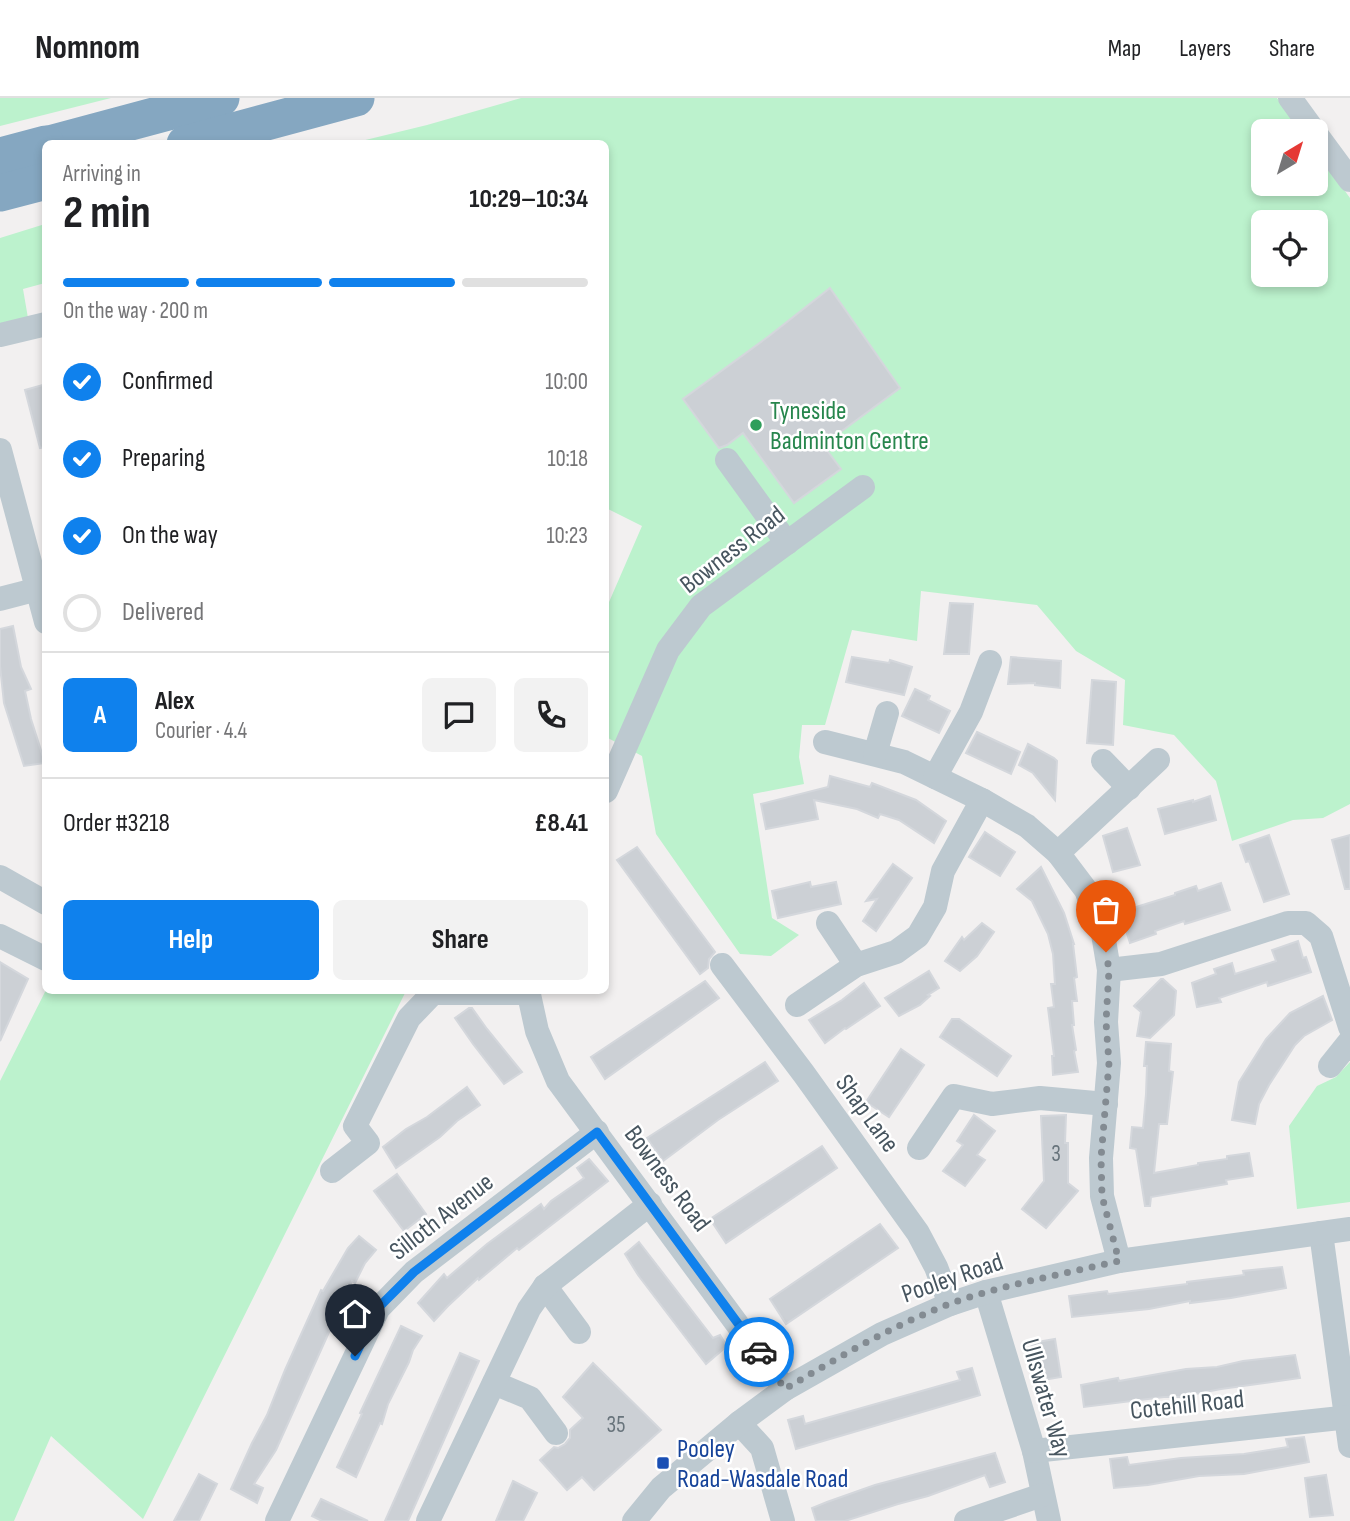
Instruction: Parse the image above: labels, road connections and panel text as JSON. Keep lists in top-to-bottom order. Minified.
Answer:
{"streets":{"street":["Bowness Road","Shap Lane","Silloth Avenue","Pooley Road","Ullswater Way","Cotehill Road"]},"crossings":[["Bowness Road","Silloth Avenue"],["Bowness Road","Pooley Road"],["Shap Lane","Pooley Road"],["Pooley Road","Ullswater Way"],["Ullswater Way","Cotehill Road"]],"places":{"other":["Tyneside Badminton Centre"],"transit":["Pooley Road-Wasdale Road"]},"house_numbers":["3","35"],"north":"top right","page":{"header":"Nomnom","nav":["Map","Layers","Share"],"heading":["2 min","Arriving in","10:29–10:34"],"panel":["Alex","Courier · 4.4","Order #3218","£8.41"],"bar":"On the way · 200 m","list":[["Confirmed","10:00"],["Preparing","10:18"],["On the way","10:23"],"Delivered"],"round":"A","buttons":["Help","Share"]}}
